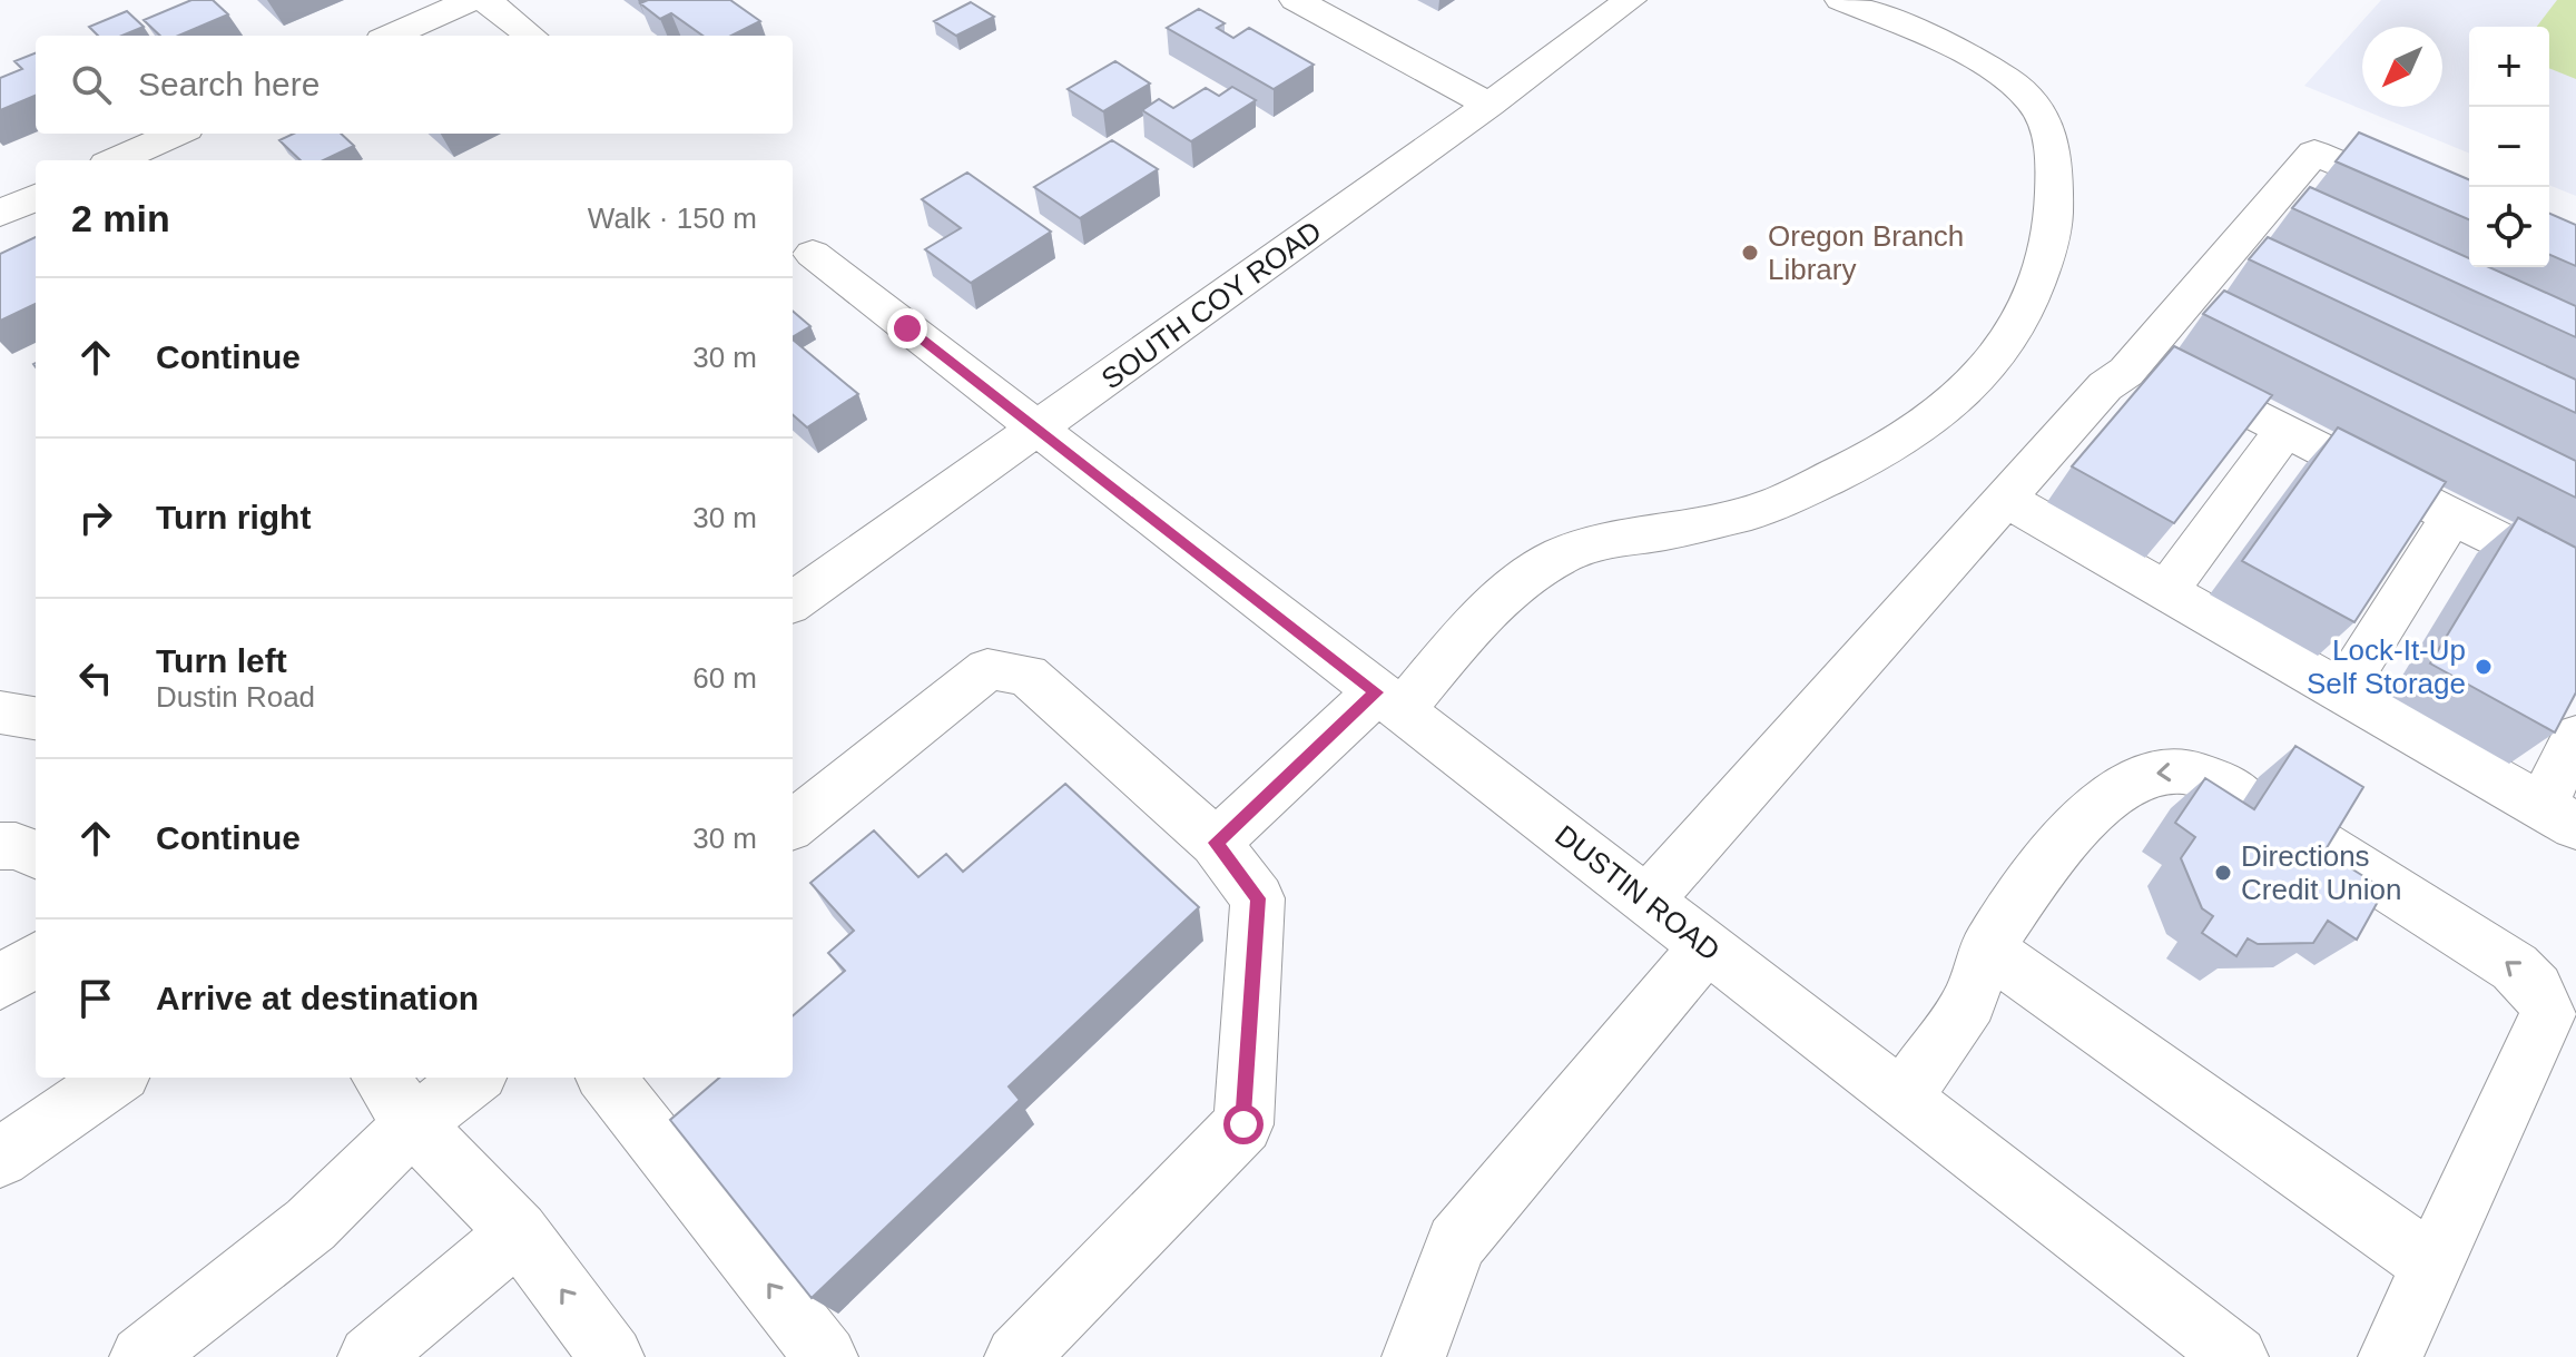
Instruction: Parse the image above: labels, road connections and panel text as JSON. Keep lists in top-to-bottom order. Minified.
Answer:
{"streets":{"street":["SOUTH COY ROAD","DUSTIN ROAD"]},"crossings":[["SOUTH COY ROAD","DUSTIN ROAD"]],"places":["Oregon Branch Library","Lock-It-Up Self Storage","Directions Credit Union"],"north":"bottom left","page":{"map_buttons":["+","−"],"search":"Search here","heading":["2 min","Walk · 150 m"],"list":[["Continue","30 m"],["Turn right","30 m"],["Turn left","Dustin Road","60 m"],["Continue","30 m"],"Arrive at destination"]}}
